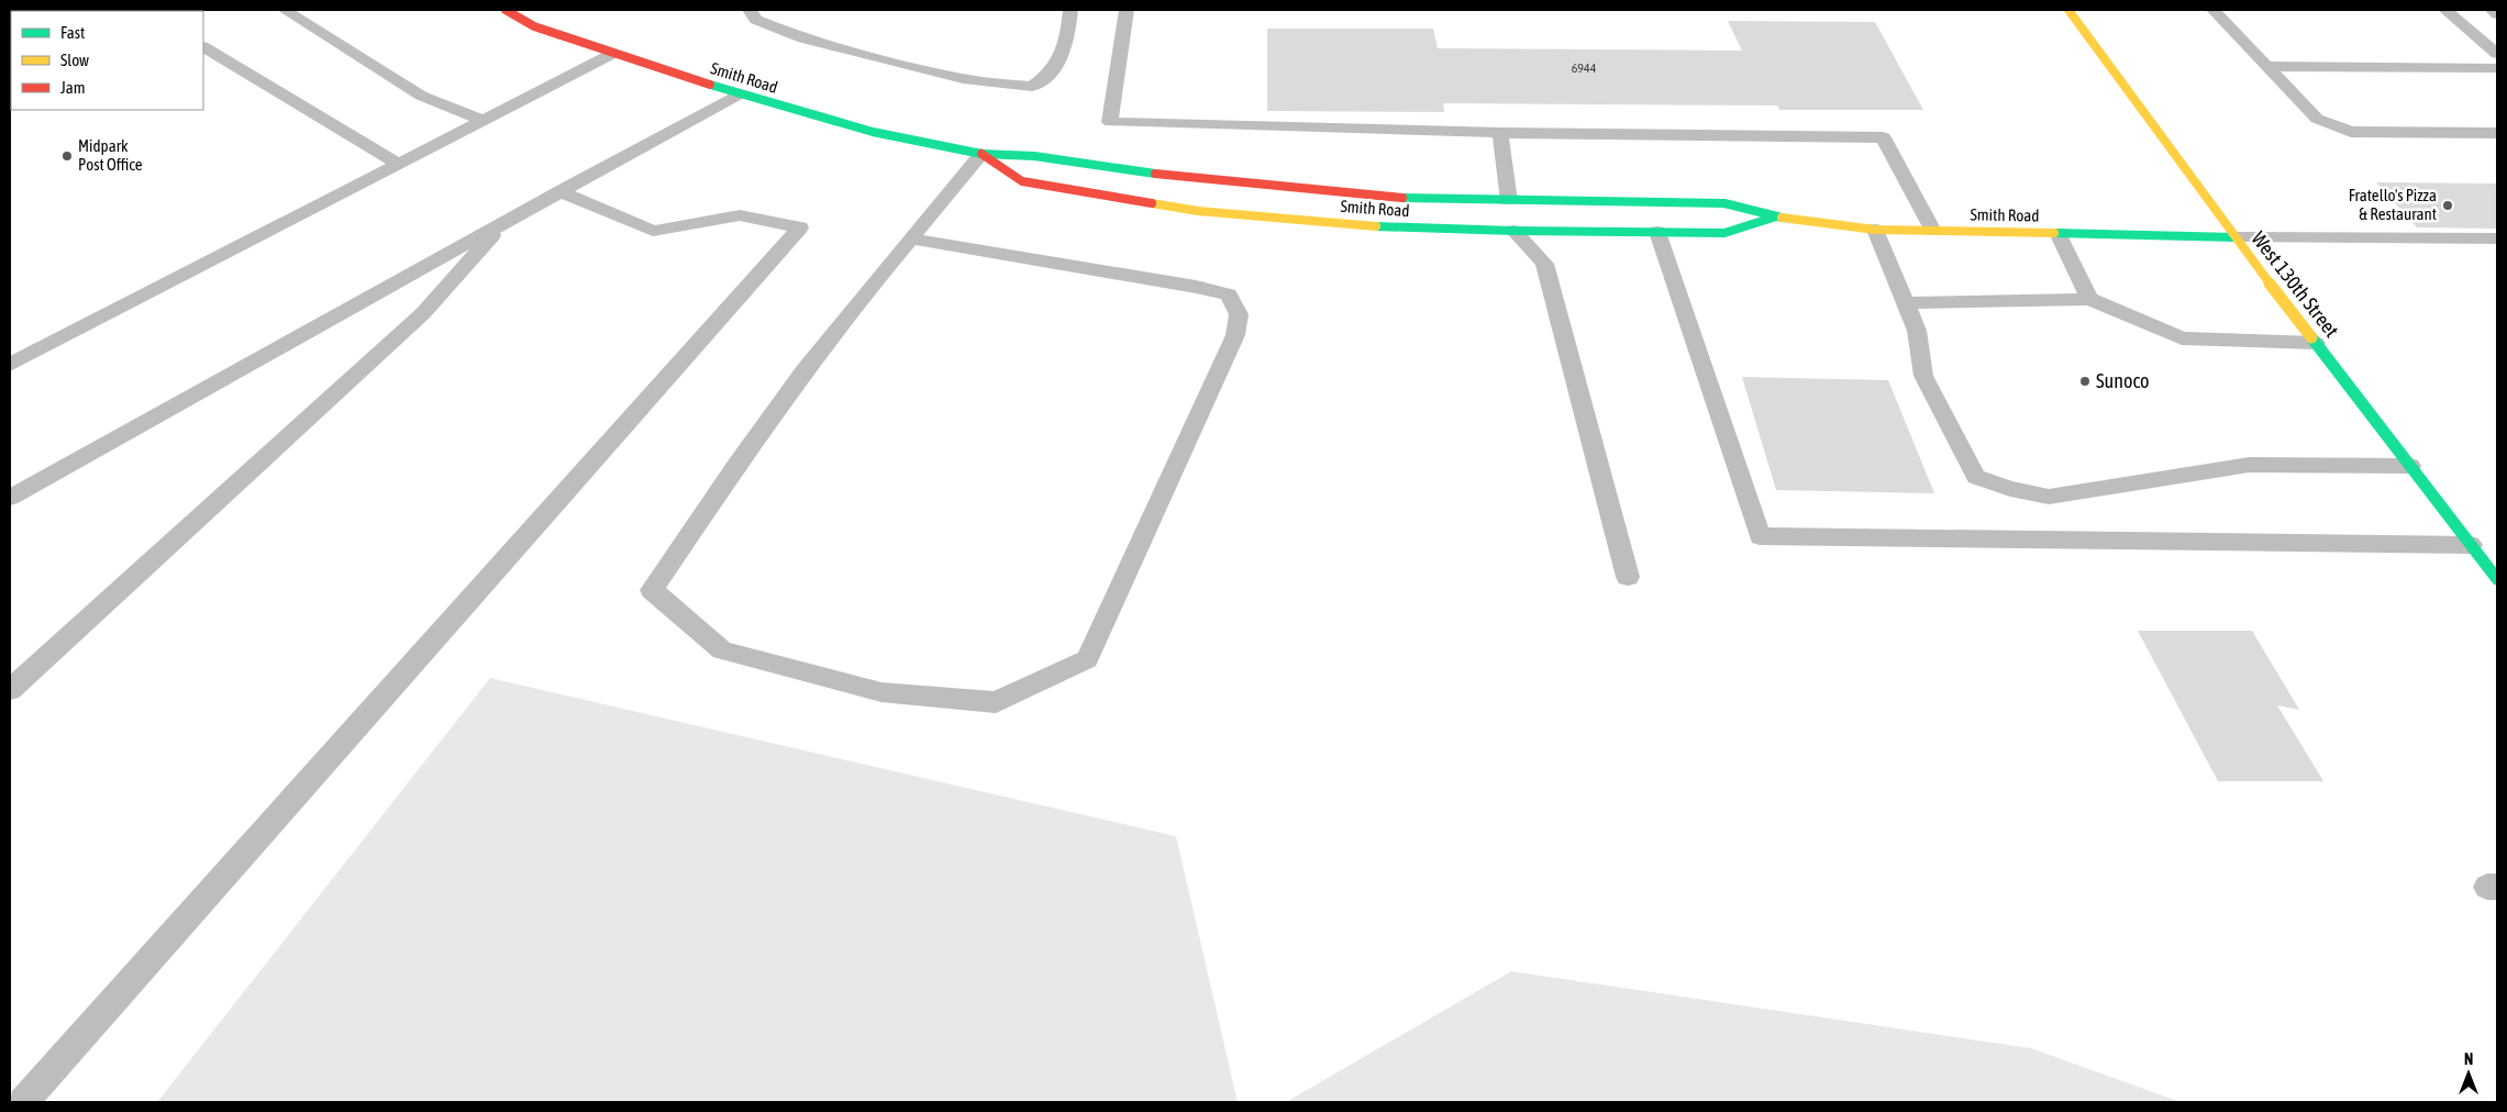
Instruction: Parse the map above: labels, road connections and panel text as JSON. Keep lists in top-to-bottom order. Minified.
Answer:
{"streets":{"main road":["Smith Road","West 130th Street"]},"crossings":[["Smith Road","West 130th Street"]],"places":["Midpark Post Office","Fratello's Pizza & Restaurant","Sunoco"],"house_numbers":["6944"],"legend":["Fast","Slow","Jam"],"north":"top"}
